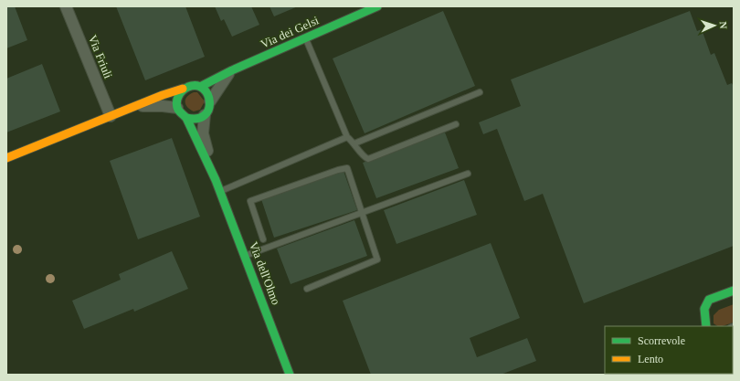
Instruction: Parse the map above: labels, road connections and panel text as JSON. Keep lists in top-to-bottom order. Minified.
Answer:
{"streets":{"street":["Via dei Gelsi","Via Friuli","Via dell'Olmo"]},"crossings":[["Via dei Gelsi","Via dell'Olmo"]],"legend":["Scorrevole","Lento"],"north":"right"}
